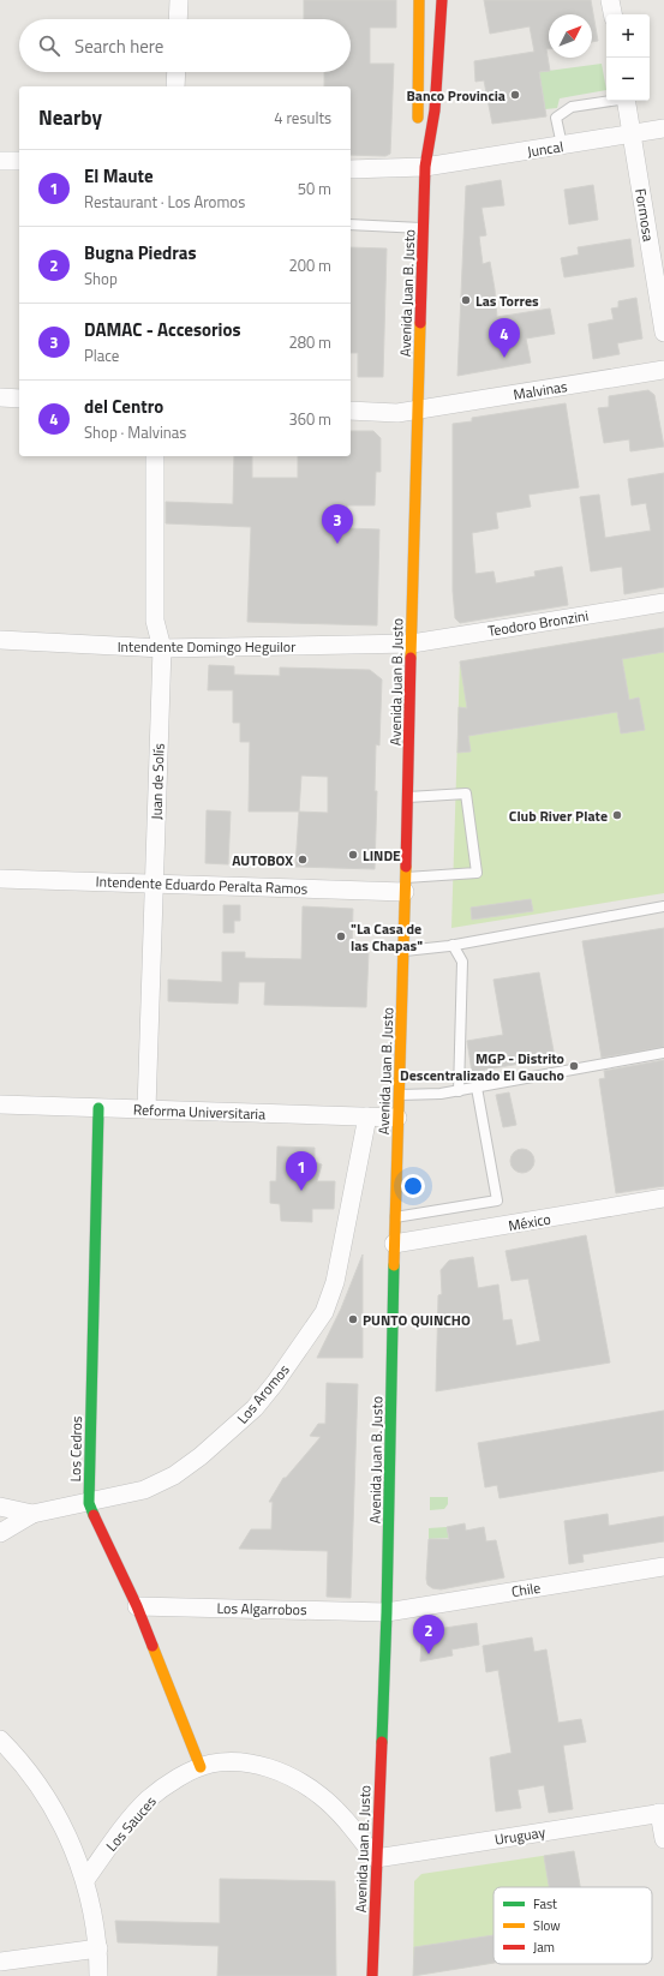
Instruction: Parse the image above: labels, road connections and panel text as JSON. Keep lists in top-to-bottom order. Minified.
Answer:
{"streets":{"main road":["Avenida Juan B. Justo","Los Cedros"],"street":["Juncal","Formosa","Malvinas","Teodoro Bronzini","Intendente Domingo Heguilor","Juan de Solís","Intendente Eduardo Peralta Ramos","Reforma Universitaria","México","Los Aromos","Chile","Los Algarrobos","Los Sauces","Uruguay"]},"crossings":[["Juncal","Formosa"],["Juncal","Avenida Juan B. Justo"],["Avenida Juan B. Justo","Malvinas"],["Avenida Juan B. Justo","Teodoro Bronzini"],["Avenida Juan B. Justo","Intendente Domingo Heguilor"],["Avenida Juan B. Justo","Intendente Eduardo Peralta Ramos"],["Avenida Juan B. Justo","Reforma Universitaria"],["Avenida Juan B. Justo","México"],["Avenida Juan B. Justo","Chile"],["Avenida Juan B. Justo","Los Algarrobos"],["Avenida Juan B. Justo","Los Sauces"],["Avenida Juan B. Justo","Uruguay"],["Teodoro Bronzini","Intendente Domingo Heguilor"],["Intendente Domingo Heguilor","Juan de Solís"],["Juan de Solís","Intendente Eduardo Peralta Ramos"],["Juan de Solís","Reforma Universitaria"],["Reforma Universitaria","Los Aromos"],["Reforma Universitaria","Los Cedros"],["Los Aromos","Los Cedros"],["Los Cedros","Los Algarrobos"],["Los Cedros","Los Sauces"],["Chile","Los Algarrobos"],["Los Sauces","Uruguay"]],"places":["Banco Provincia","Las Torres","Club River Plate","LINDE","AUTOBOX","\"La Casa de las Chapas\"","MGP - Distrito Descentralizado El Gaucho","PUNTO QUINCHO"],"legend":["Fast","Slow","Jam"],"north":"top right","page":{"map_buttons":["+","−"],"search":"Search here","heading":["Nearby","4 results"],"list":[{"mark":"1","name":"El Maute","note":"Restaurant · Los Aromos","value":"50 m"},{"mark":"2","name":"Bugna Piedras","note":"Shop","value":"200 m"},{"mark":"3","name":"DAMAC - Accesorios","note":"Place","value":"280 m"},{"mark":"4","name":"del Centro","note":"Shop · Malvinas","value":"360 m"}],"pins":["4","3","1","2"]}}
